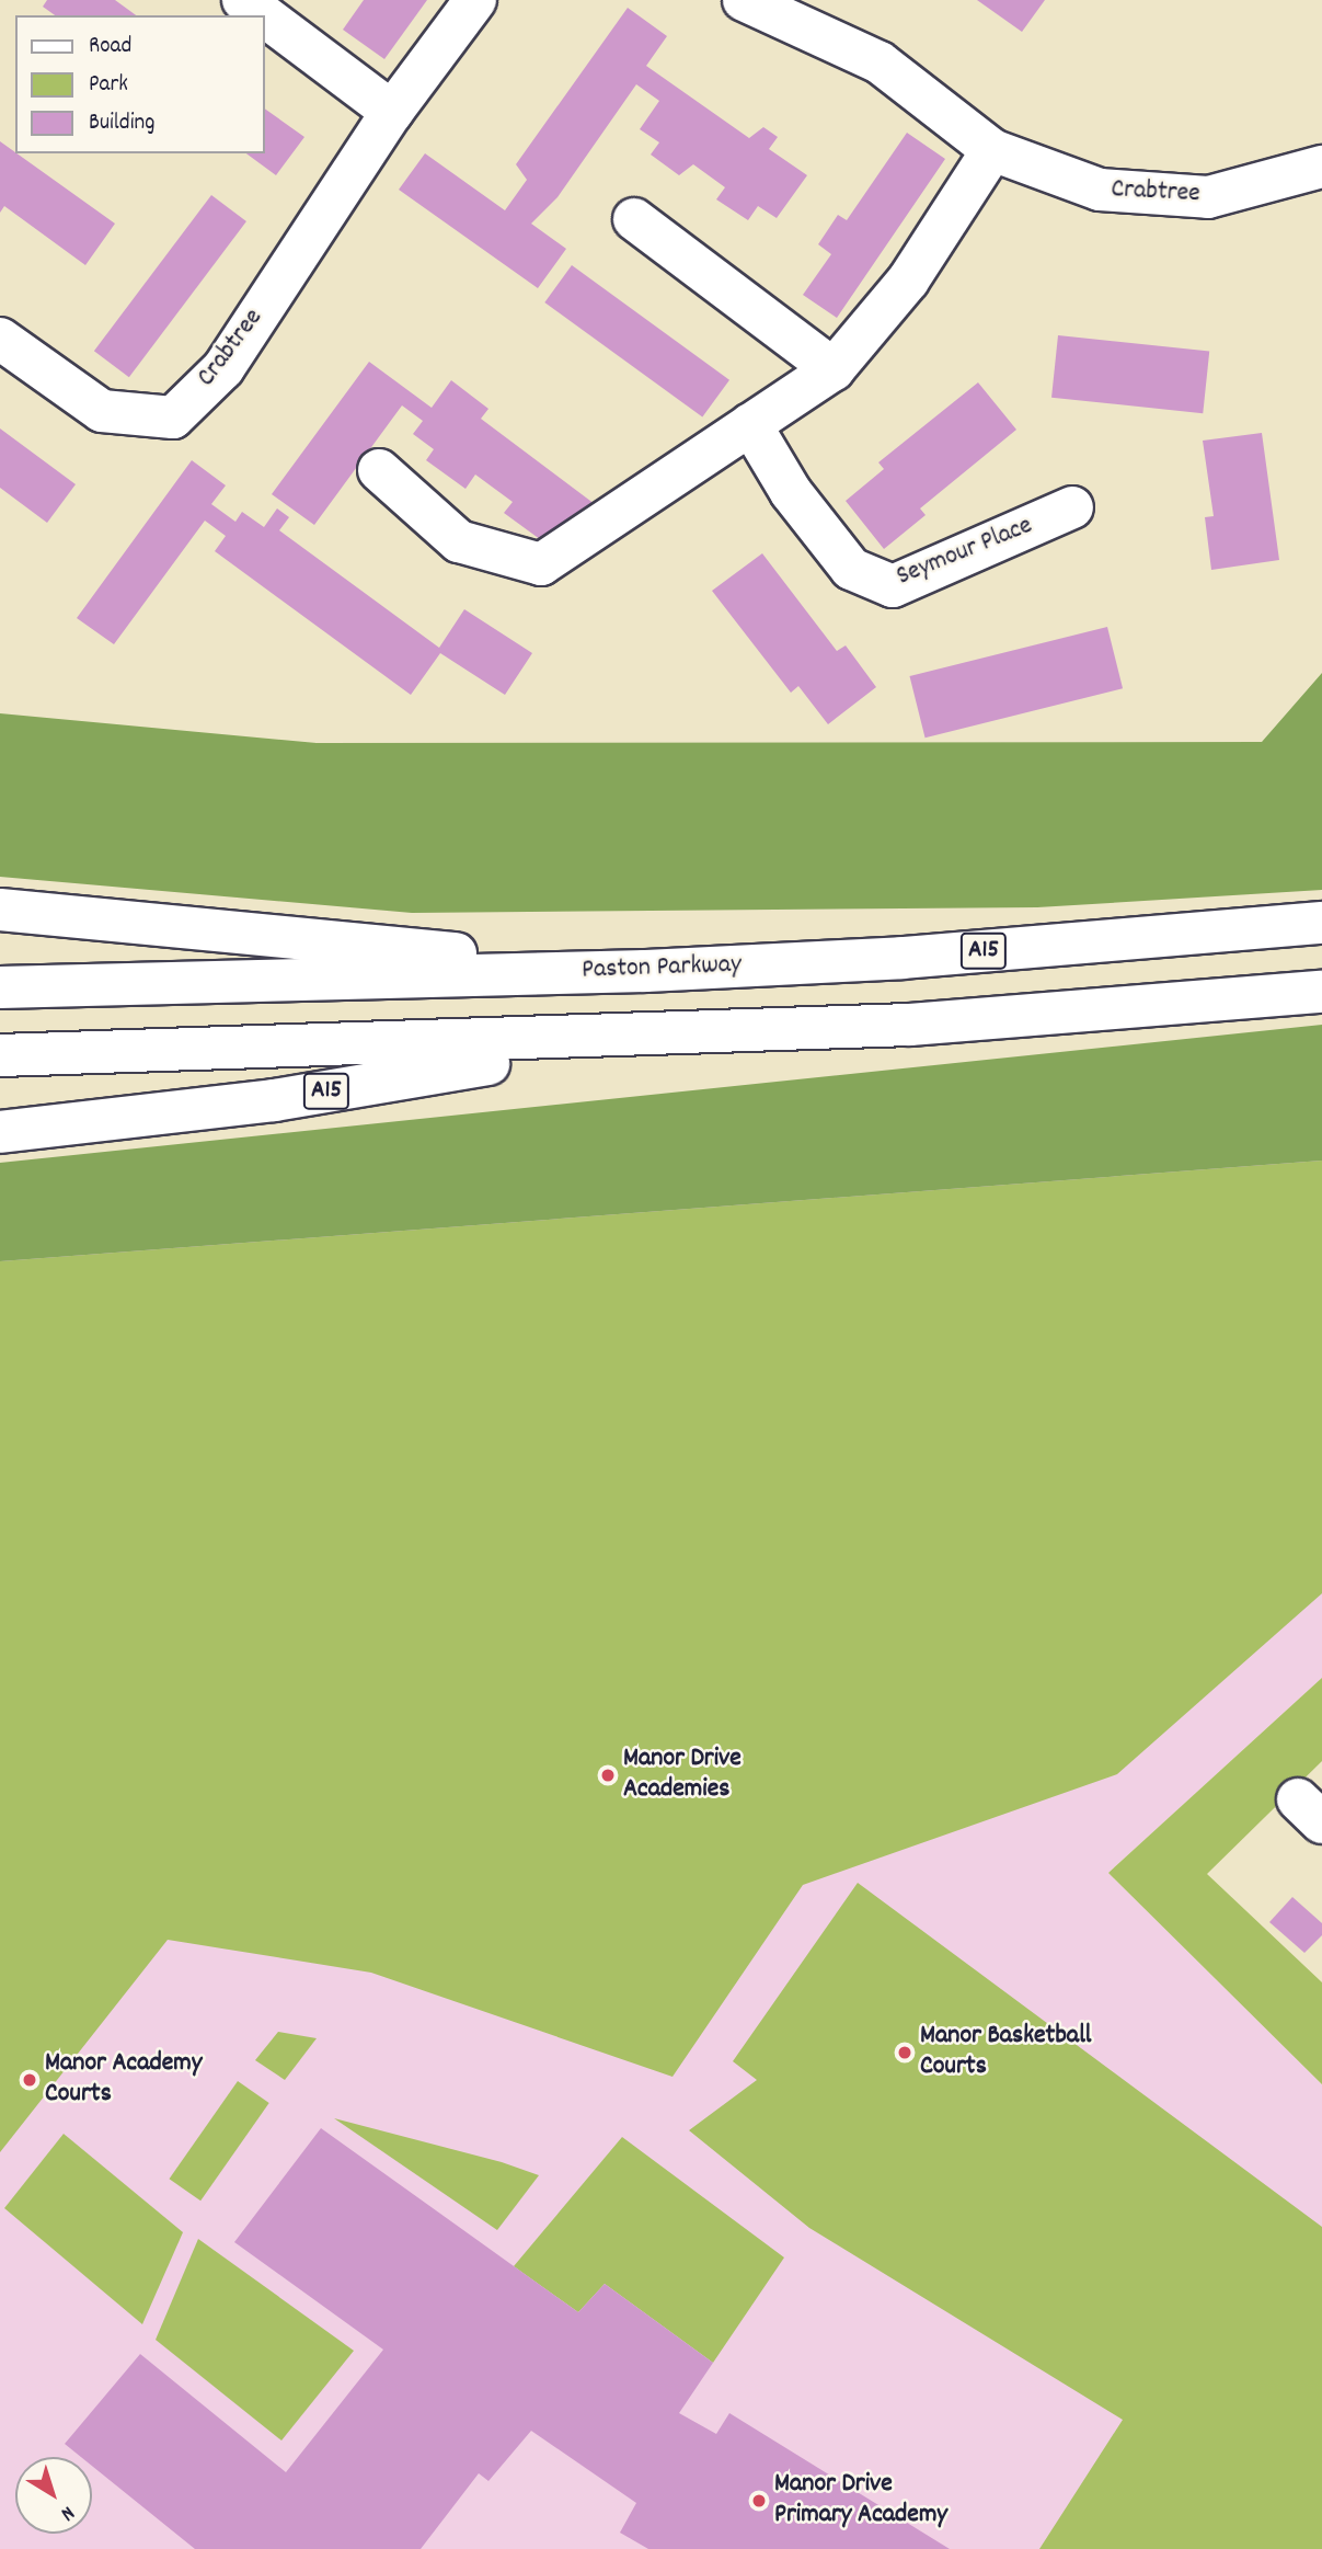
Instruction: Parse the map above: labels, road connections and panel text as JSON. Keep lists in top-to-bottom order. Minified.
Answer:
{"streets":{"main road":["Crabtree","Seymour Place","A15","Paston Parkway"]},"crossings":[["A15","Paston Parkway"]],"places":["Manor Drive Academies","Manor Basketball Courts","Manor Academy Courts","Manor Drive Primary Academy"],"legend":["Road","Park","Building"],"north":"bottom right"}
